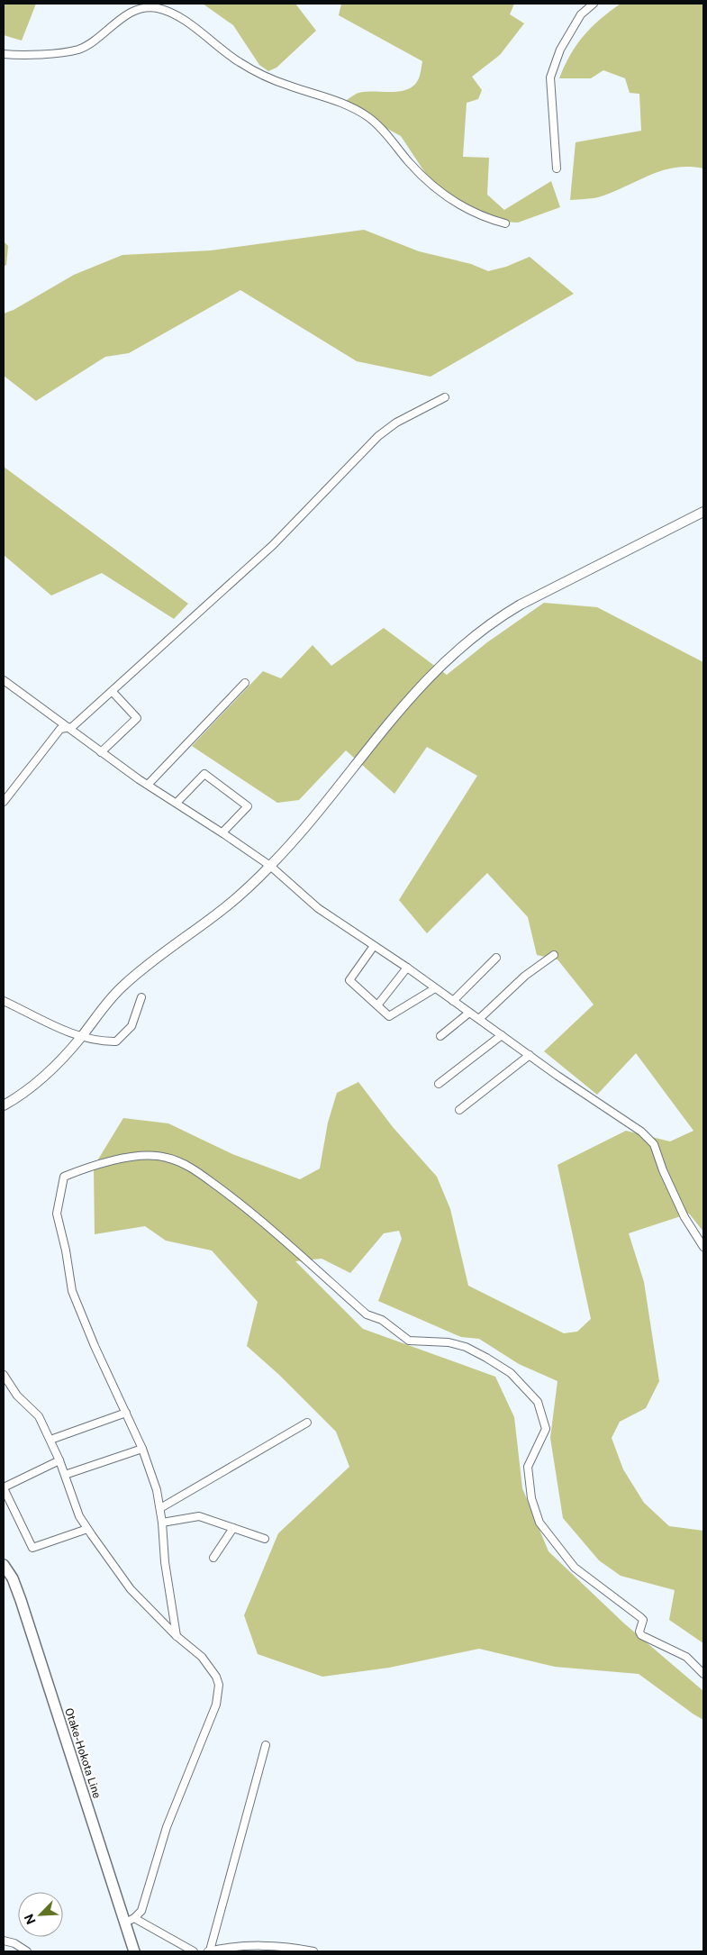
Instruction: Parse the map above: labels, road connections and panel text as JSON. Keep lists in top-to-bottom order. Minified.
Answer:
{"streets":{"main road":["Otake-Hokota Line"]},"north":"bottom left"}
